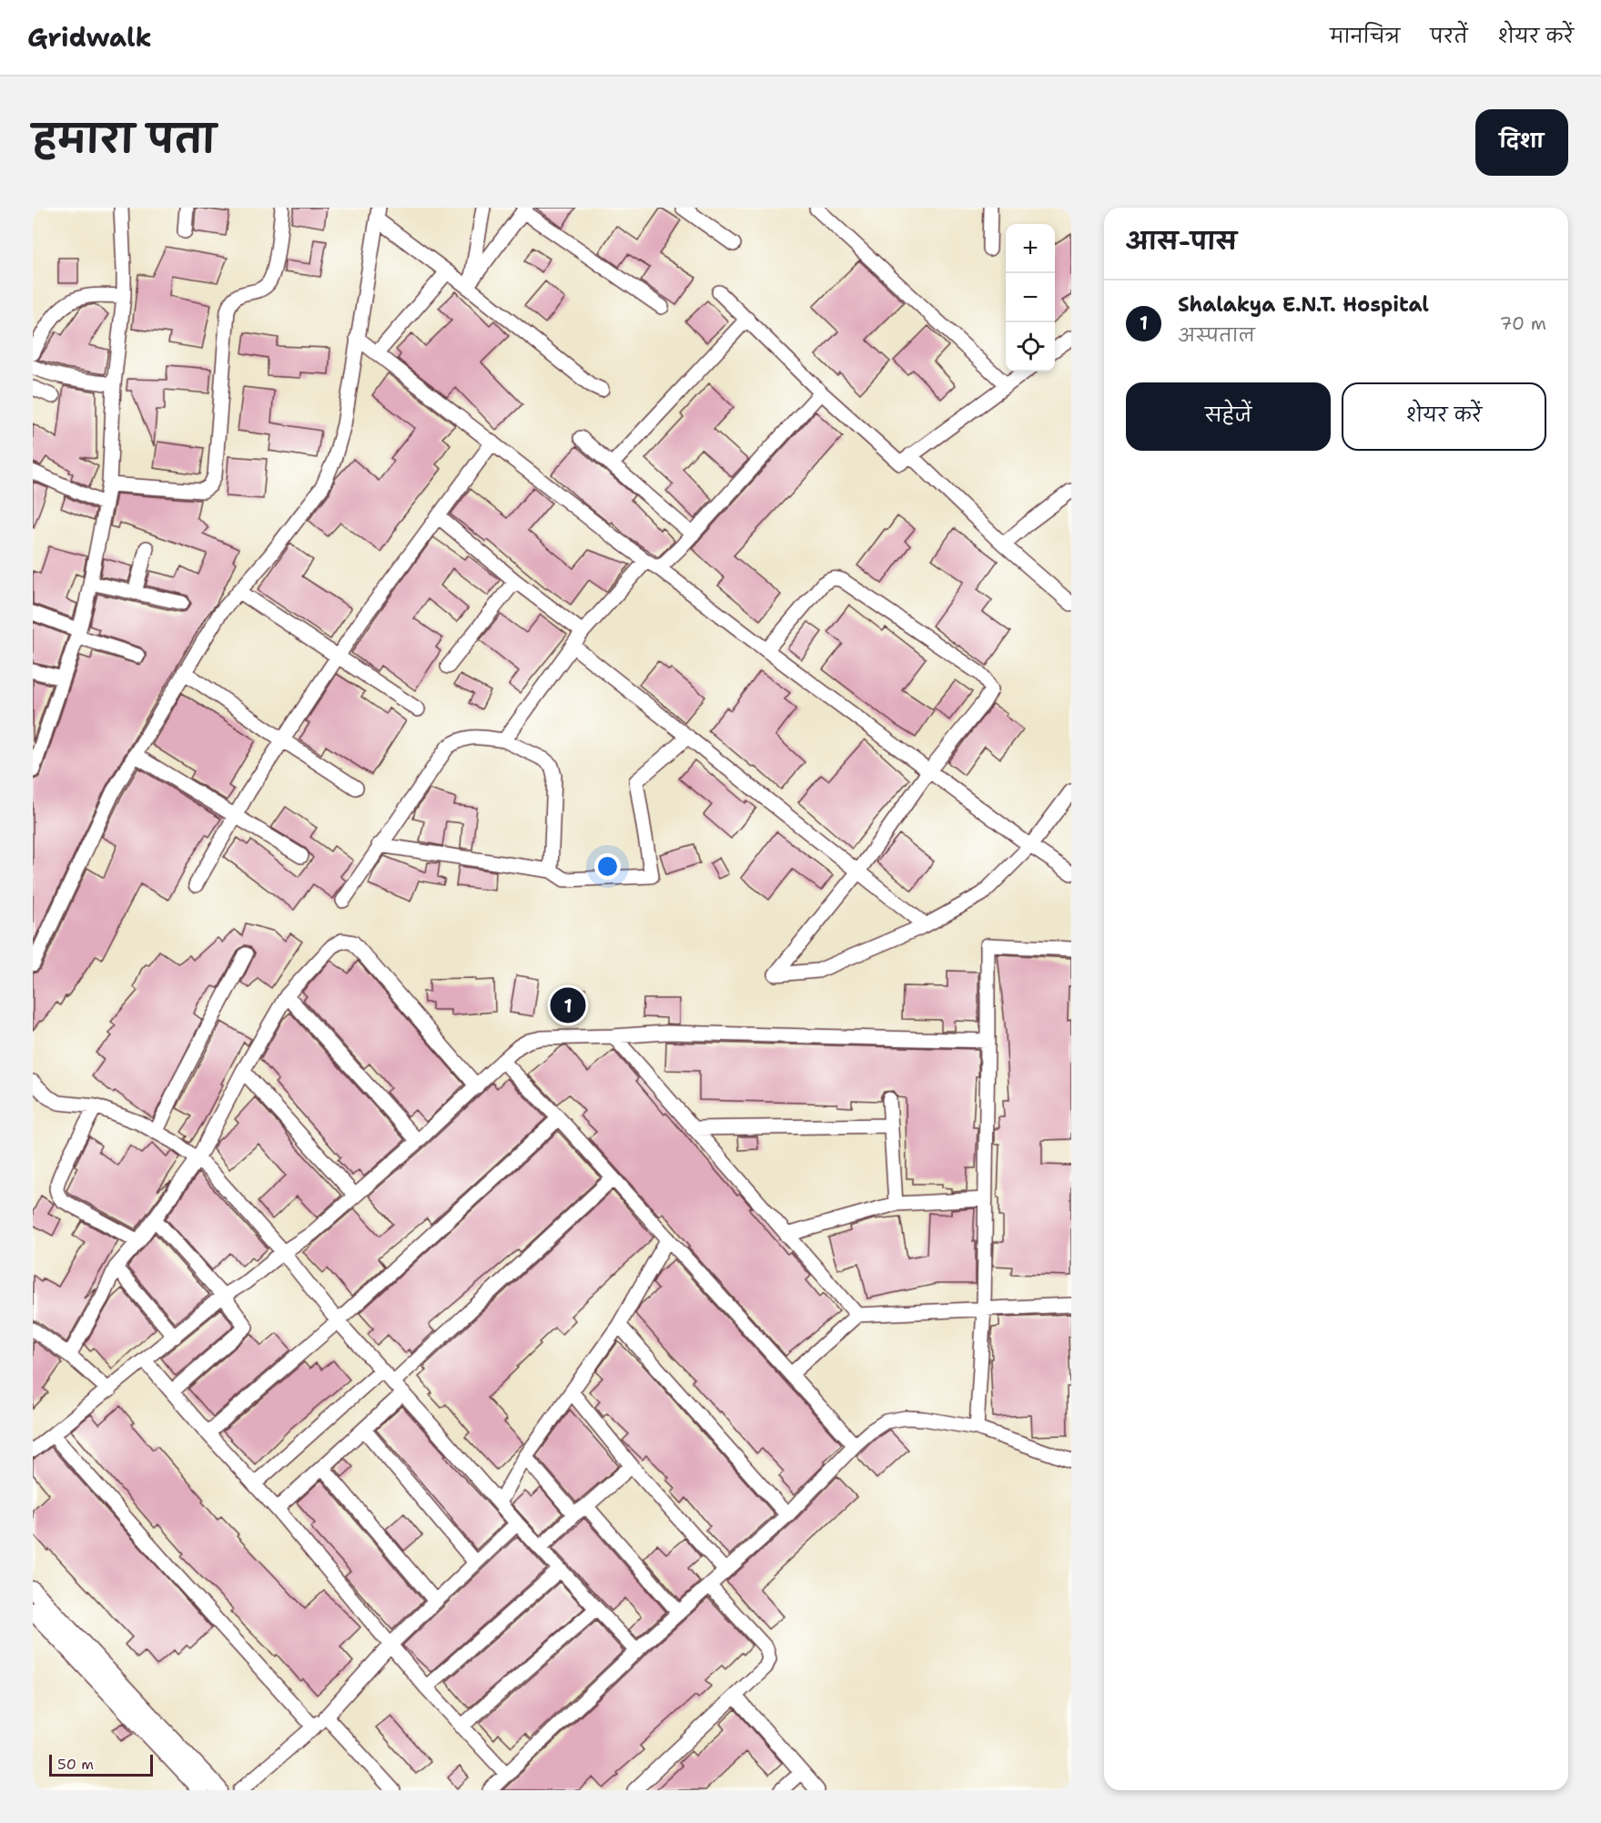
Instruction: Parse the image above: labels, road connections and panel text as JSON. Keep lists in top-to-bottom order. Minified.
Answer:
{"scale_bar":"50 m","page":{"header":"Gridwalk","nav":["मानचित्र","परतें","शेयर करें"],"title":"हमारा पता","buttons":["दिशा",["सहेजें","शेयर करें"]],"heading":"आस-पास","map_buttons":["+","−"],"list":[{"mark":"1","name":"Shalakya E.N.T. Hospital","note":"अस्पताल","value":"70 m"}],"pins":"1","scale":"50 m"}}
